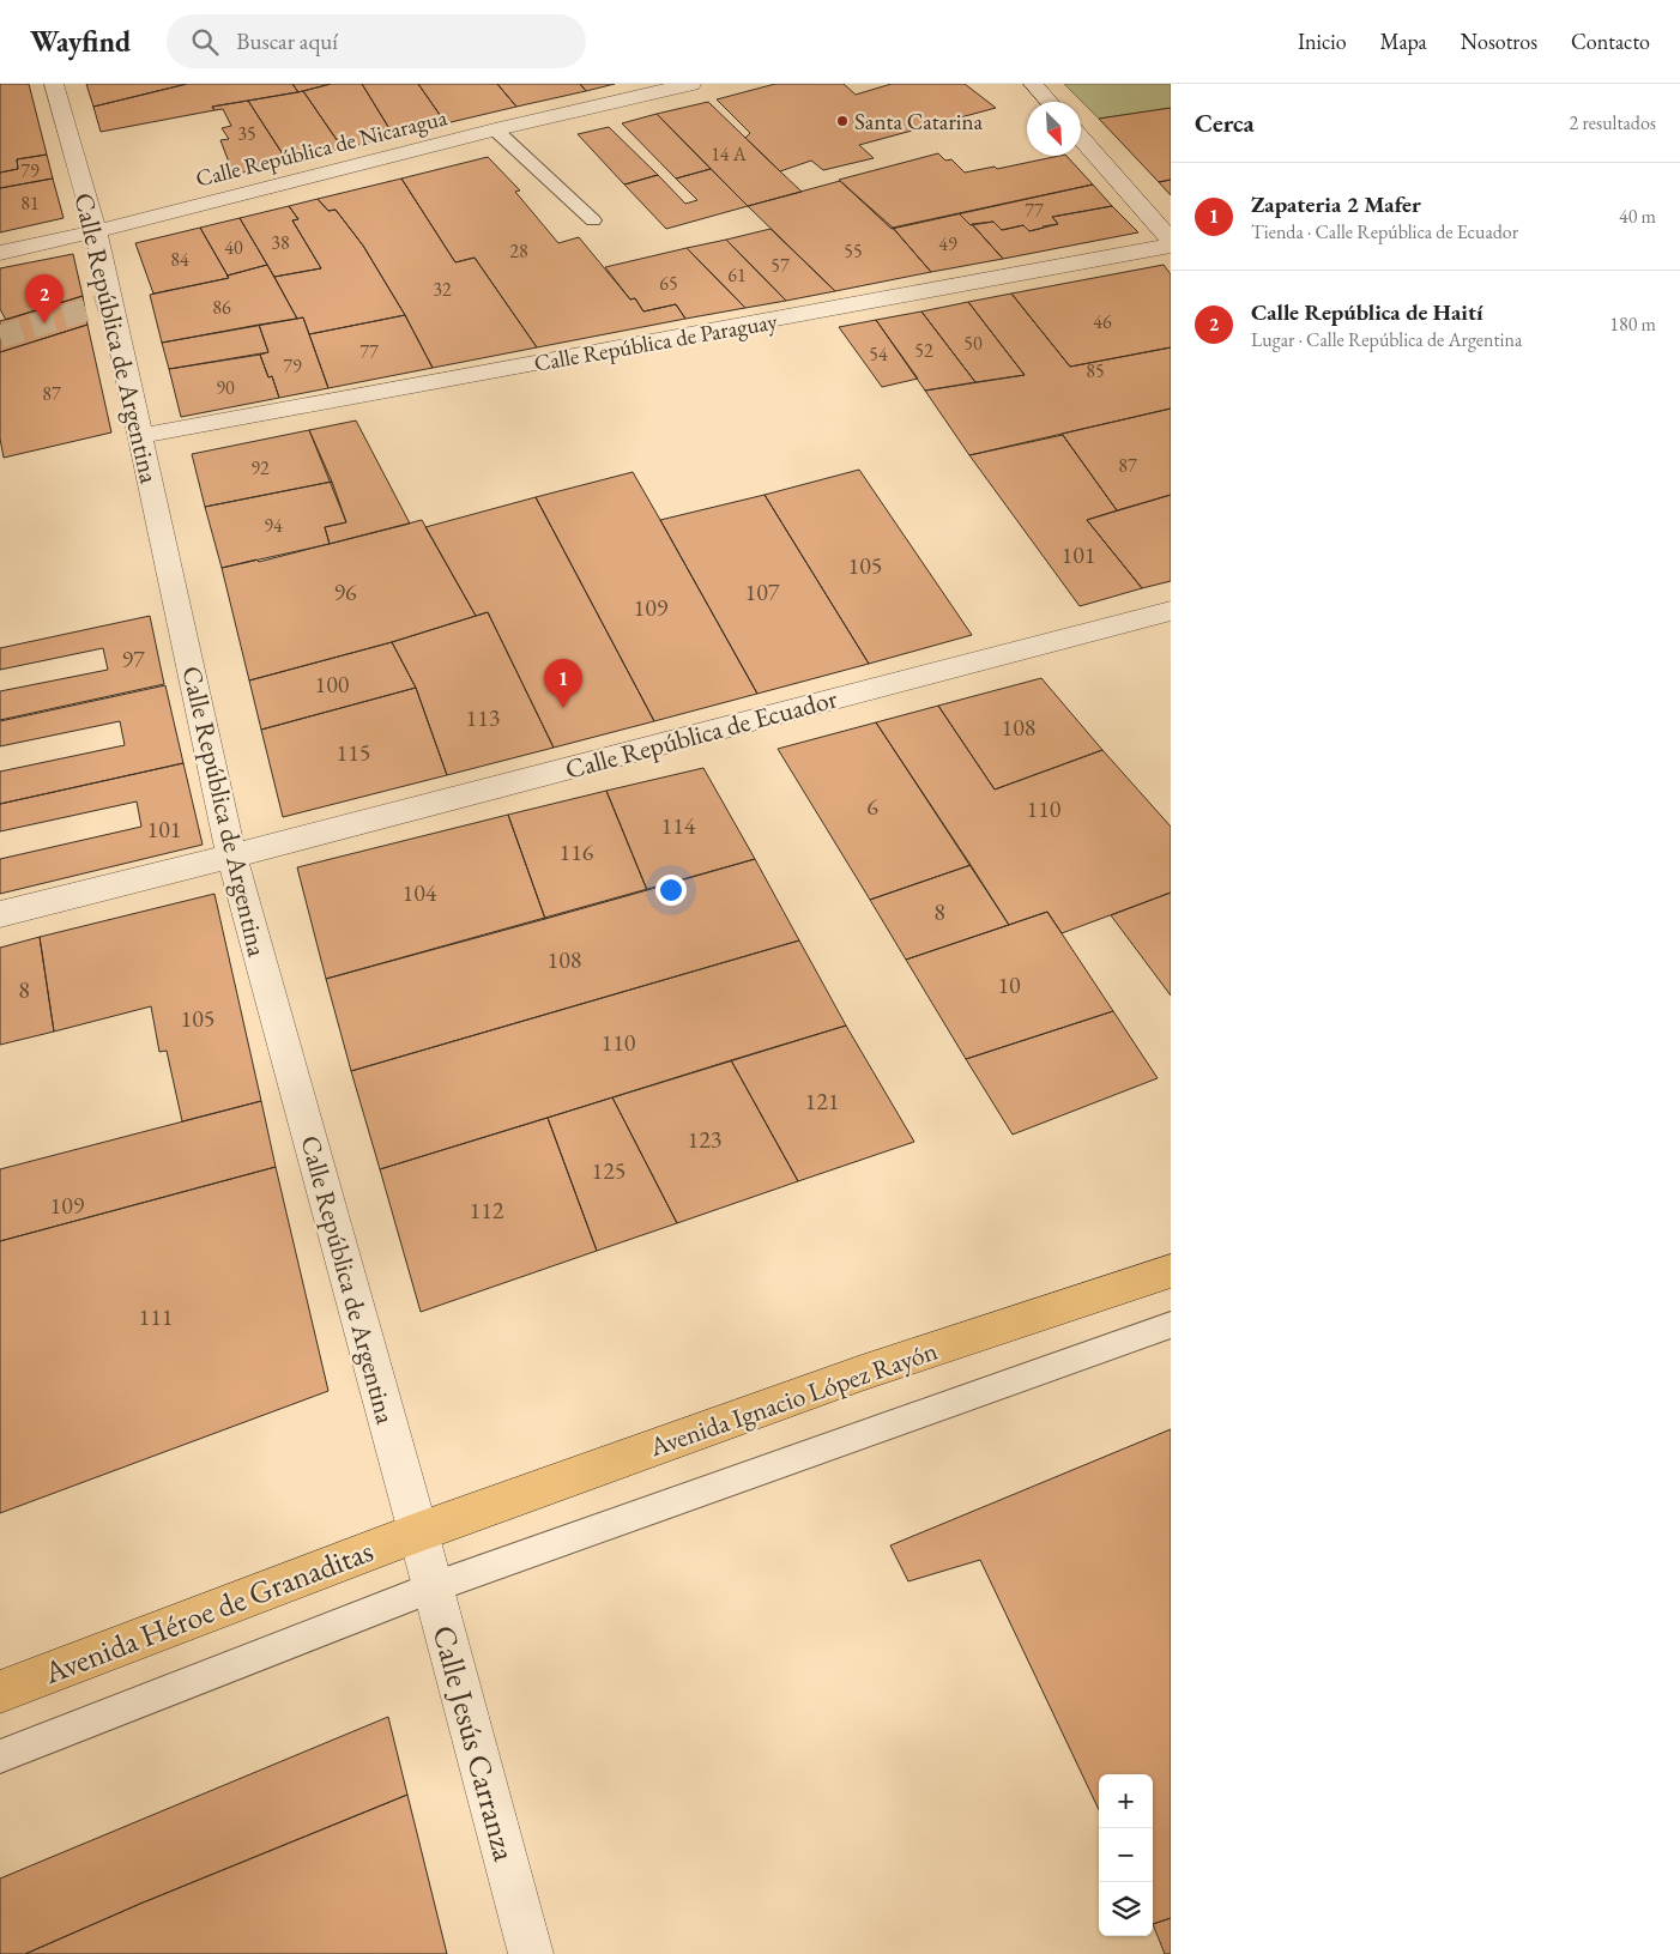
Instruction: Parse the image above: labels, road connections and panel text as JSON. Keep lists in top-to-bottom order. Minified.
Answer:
{"streets":{"main road":["Avenida Ignacio López Rayón","Avenida Héroe de Granaditas"],"street":["Calle República de Nicaragua","Calle República de Argentina","Calle República de Paraguay","Calle República de Ecuador","Calle Jesús Carranza"]},"crossings":[["Calle República de Nicaragua","Calle República de Argentina"],["Calle República de Argentina","Calle República de Paraguay"],["Calle República de Argentina","Calle República de Ecuador"],["Calle República de Argentina","Avenida Ignacio López Rayón"],["Calle República de Argentina","Avenida Héroe de Granaditas"],["Calle República de Argentina","Calle Jesús Carranza"],["Avenida Ignacio López Rayón","Avenida Héroe de Granaditas"],["Avenida Ignacio López Rayón","Calle Jesús Carranza"],["Avenida Héroe de Granaditas","Calle Jesús Carranza"]],"places":["Santa Catarina"],"house_numbers":["35","14 A","79","81","77","38","49","40","28","55","84","57","61","65","32","86","46","50","52","77","54","79","85","90","87","87","92","94","101","105","96","107","109","97","100","113","108","115","6","110","114","101","116","104","8","108","10","8","105","110","121","123","125","109","112","111"],"north":"bottom right","page":{"header":"Wayfind","search":"Buscar aquí","nav":["Inicio","Mapa","Nosotros","Contacto"],"heading":["Cerca","2 resultados"],"list":[{"mark":"1","name":"Zapateria 2 Mafer","note":"Tienda · Calle República de Ecuador","value":"40 m"},{"mark":"2","name":"Calle República de Haití","note":"Lugar · Calle República de Argentina","value":"180 m"}],"pins":["2","1"],"map_buttons":["+","−"]}}
